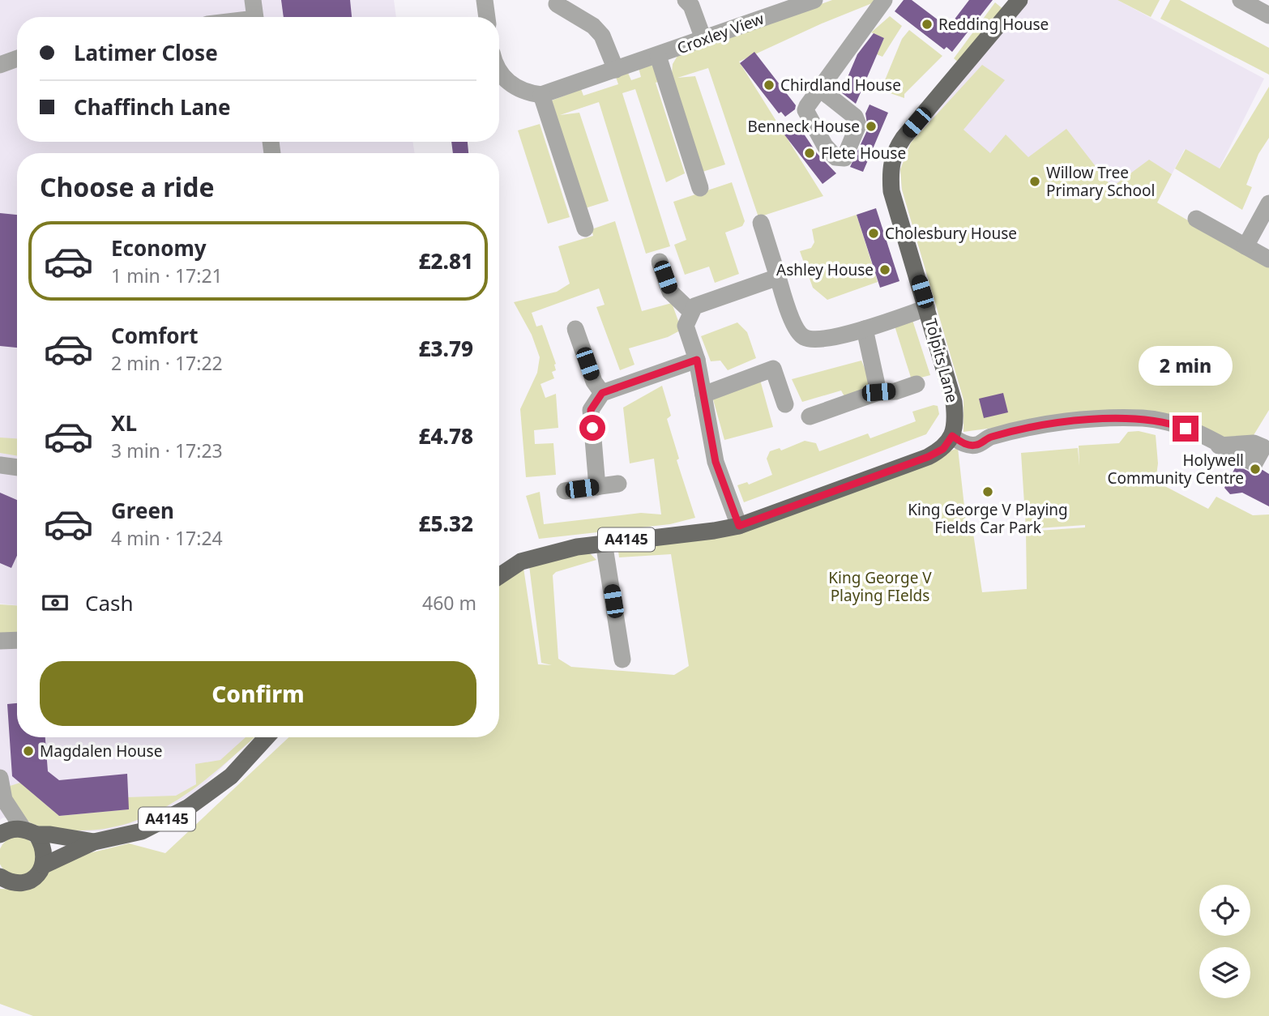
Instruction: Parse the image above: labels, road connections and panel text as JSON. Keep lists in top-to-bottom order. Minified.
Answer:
{"streets":{"main road":["Tolpits Lane","A4145"],"street":["Croxley View"]},"crossings":[["Tolpits Lane","A4145"]],"parks":["King George V Playing FIelds"],"places":["Redding House","Chirdland House","Benneck House","Flete House","Willow Tree Primary School","Cholesbury House","Ashley House","Holywell Community Centre","King George V Playing Fields Car Park","Magdalen House"],"page":{"banner":["Latimer Close","Chaffinch Lane"],"heading":"Choose a ride","list":[{"name":"Economy","note":"1 min · 17:21","value":"£2.81"},{"name":"Comfort","note":"2 min · 17:22","value":"£3.79"},{"name":"XL","note":"3 min · 17:23","value":"£4.78"},{"name":"Green","note":"4 min · 17:24","value":"£5.32"}],"bubble":"2 min","pay":["Cash","460 m"],"buttons":"Confirm"}}
